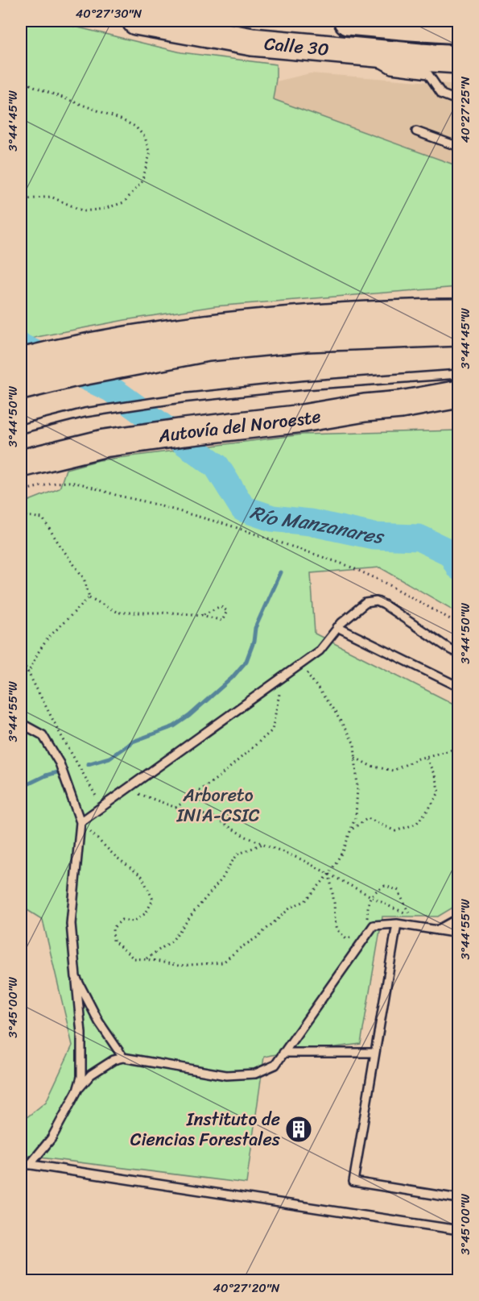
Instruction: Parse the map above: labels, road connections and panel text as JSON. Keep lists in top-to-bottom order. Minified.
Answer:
{"streets":{"highway":["Calle 30","Autovía del Noroeste"]},"water":["Río Manzanares"],"parks":["Arboreto INIA-CSIC"],"places":{"building":["Instituto de Ciencias Forestales"]},"coordinates":["40°27'30\"N","40°27'25\"N","3°44'45\"W","3°44'50\"W","3°44'55\"W","3°45'00\"W","40°27'20\"N"]}
